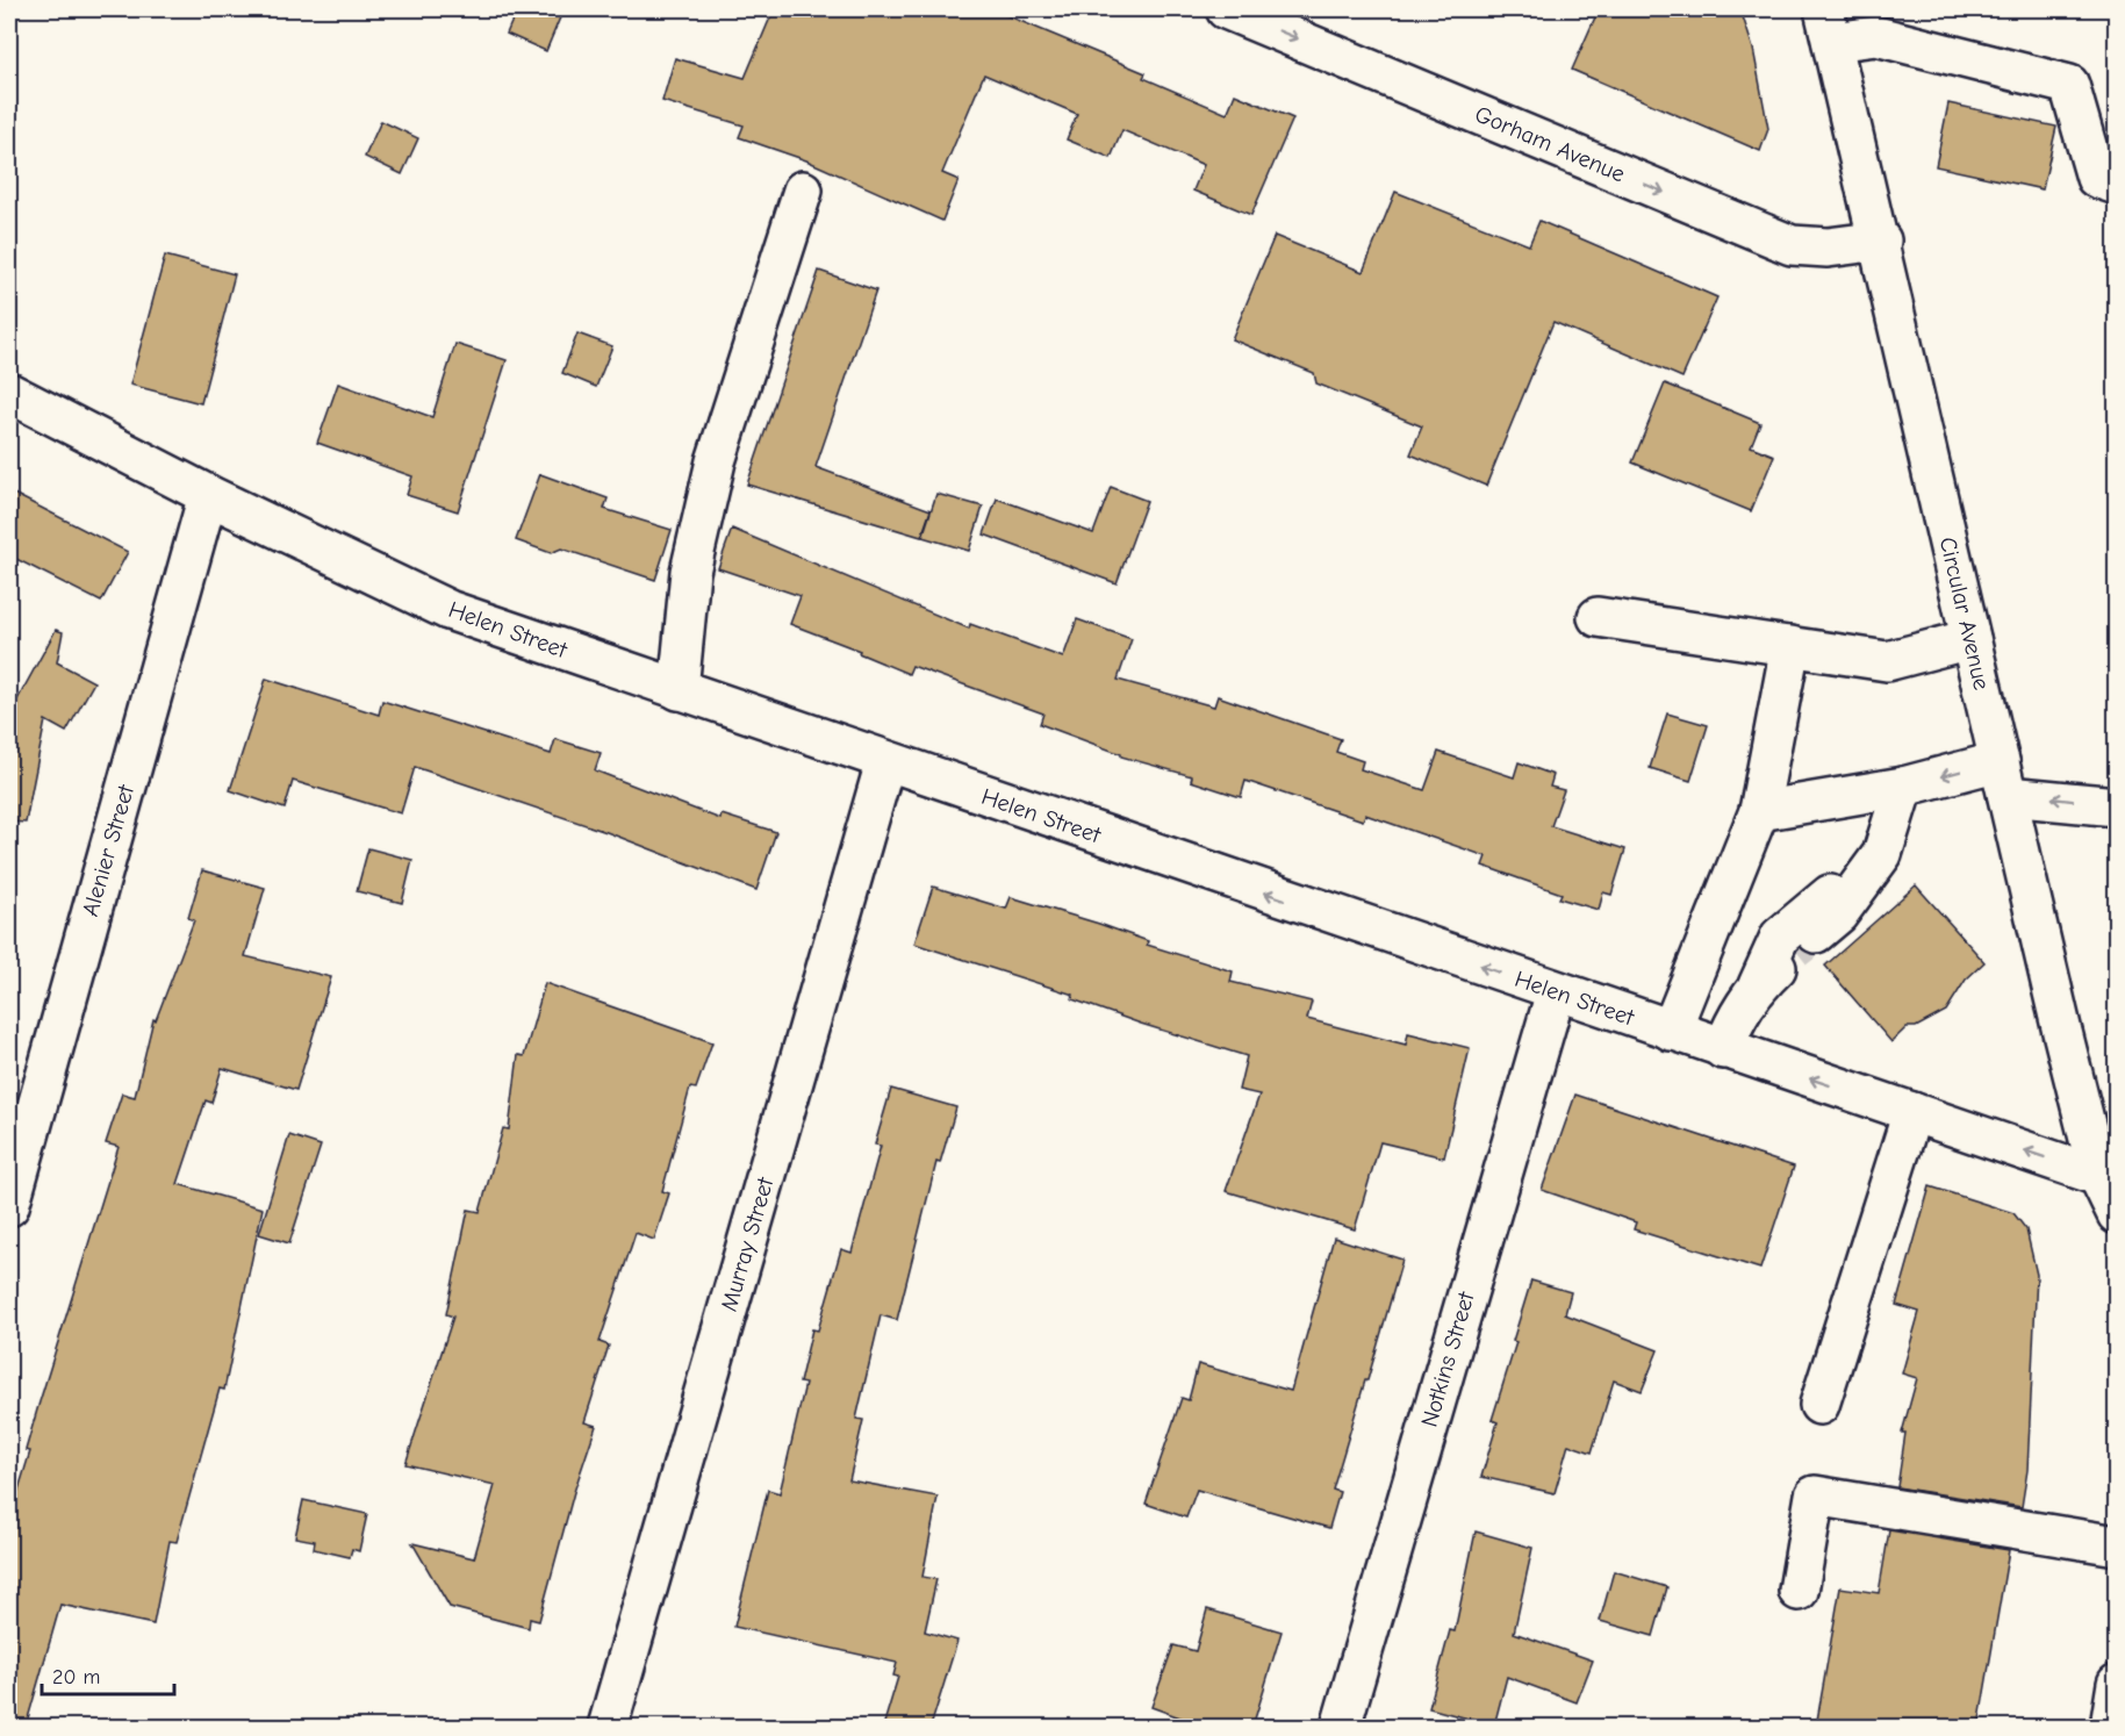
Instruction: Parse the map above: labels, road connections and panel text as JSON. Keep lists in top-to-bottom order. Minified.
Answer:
{"streets":{"street":["Gorham Avenue","Circular Avenue","Helen Street","Alenier Street","Murray Street","Notkins Street"]},"crossings":[["Gorham Avenue","Circular Avenue"],["Circular Avenue","Helen Street"],["Helen Street","Alenier Street"],["Helen Street","Murray Street"],["Helen Street","Notkins Street"]],"one_way":["Gorham Avenue","Helen Street"],"scale_bar":"20 m"}
